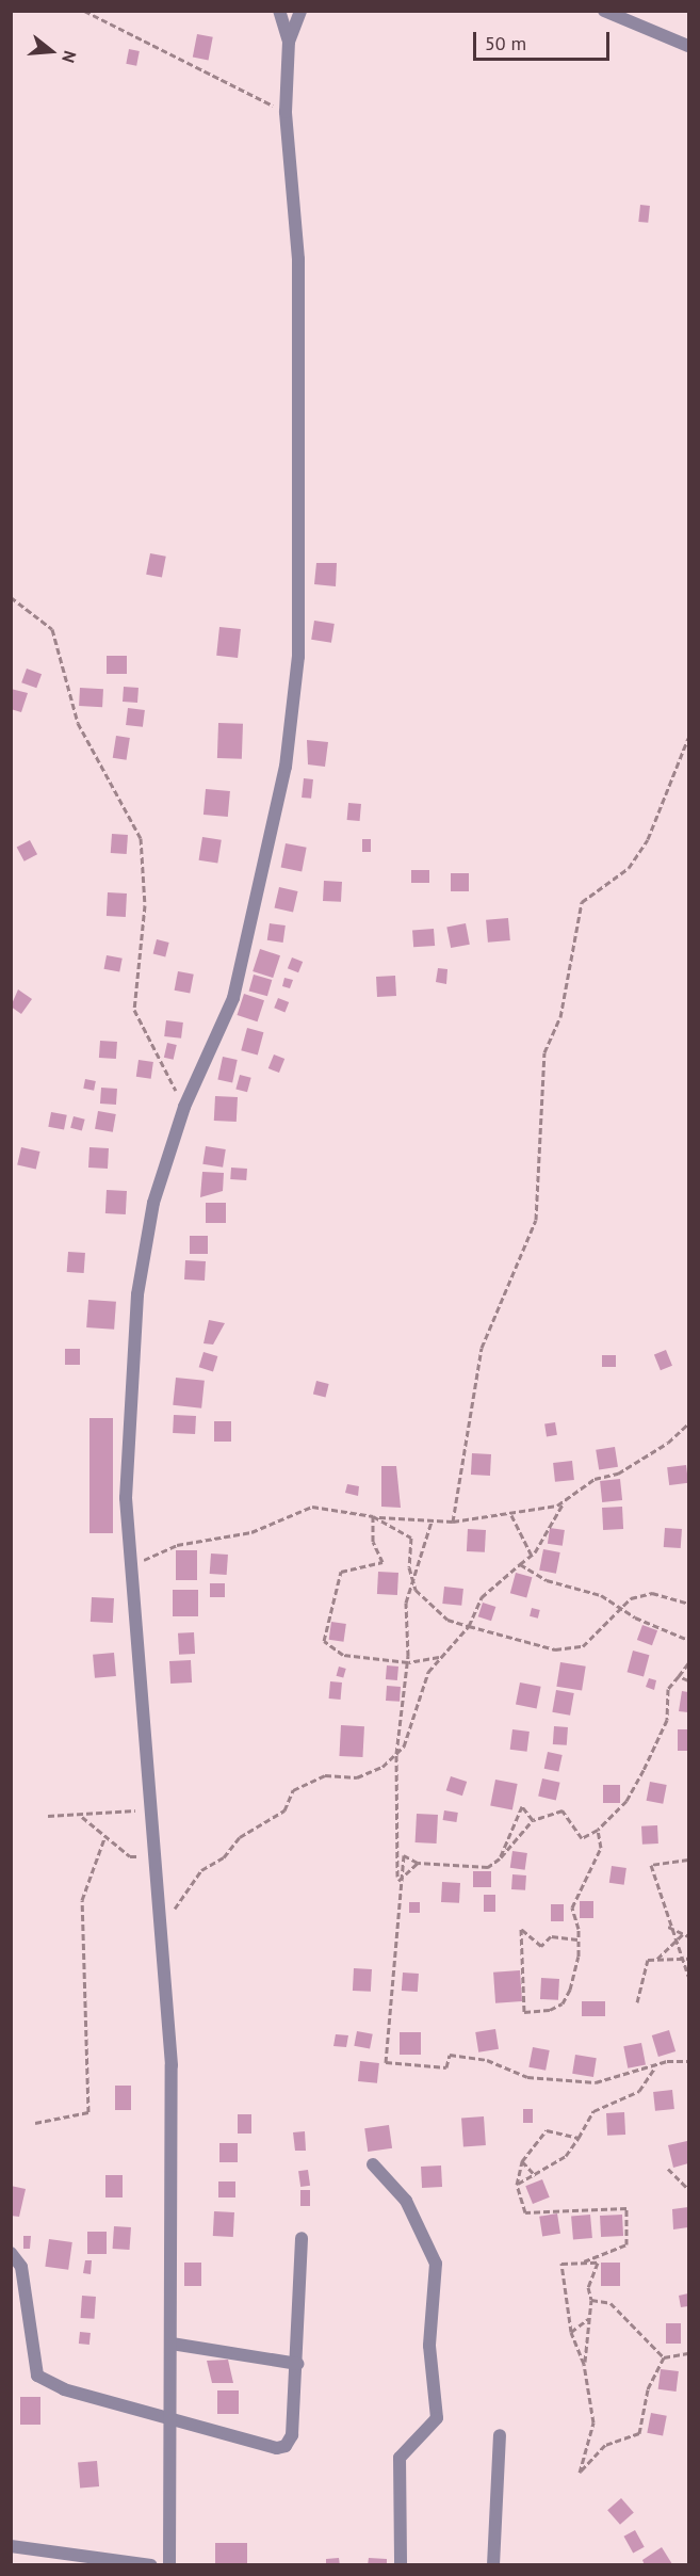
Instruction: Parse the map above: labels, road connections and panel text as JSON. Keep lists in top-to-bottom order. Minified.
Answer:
{"scale_bar":"50 m","north":"right"}
